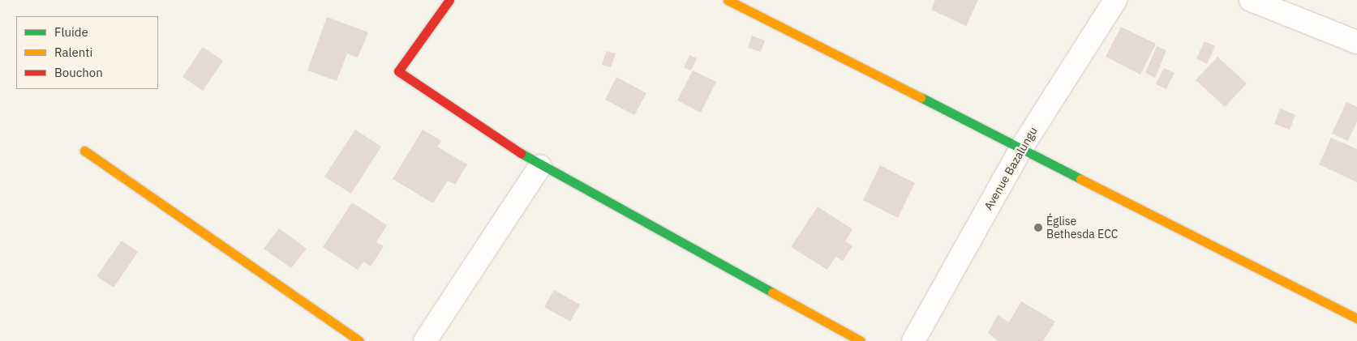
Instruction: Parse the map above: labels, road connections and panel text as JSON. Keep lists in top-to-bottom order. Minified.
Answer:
{"streets":{"street":["Avenue Bazalungu"]},"places":["Église Bethesda ECC"],"legend":["Fluide","Ralenti","Bouchon"]}
